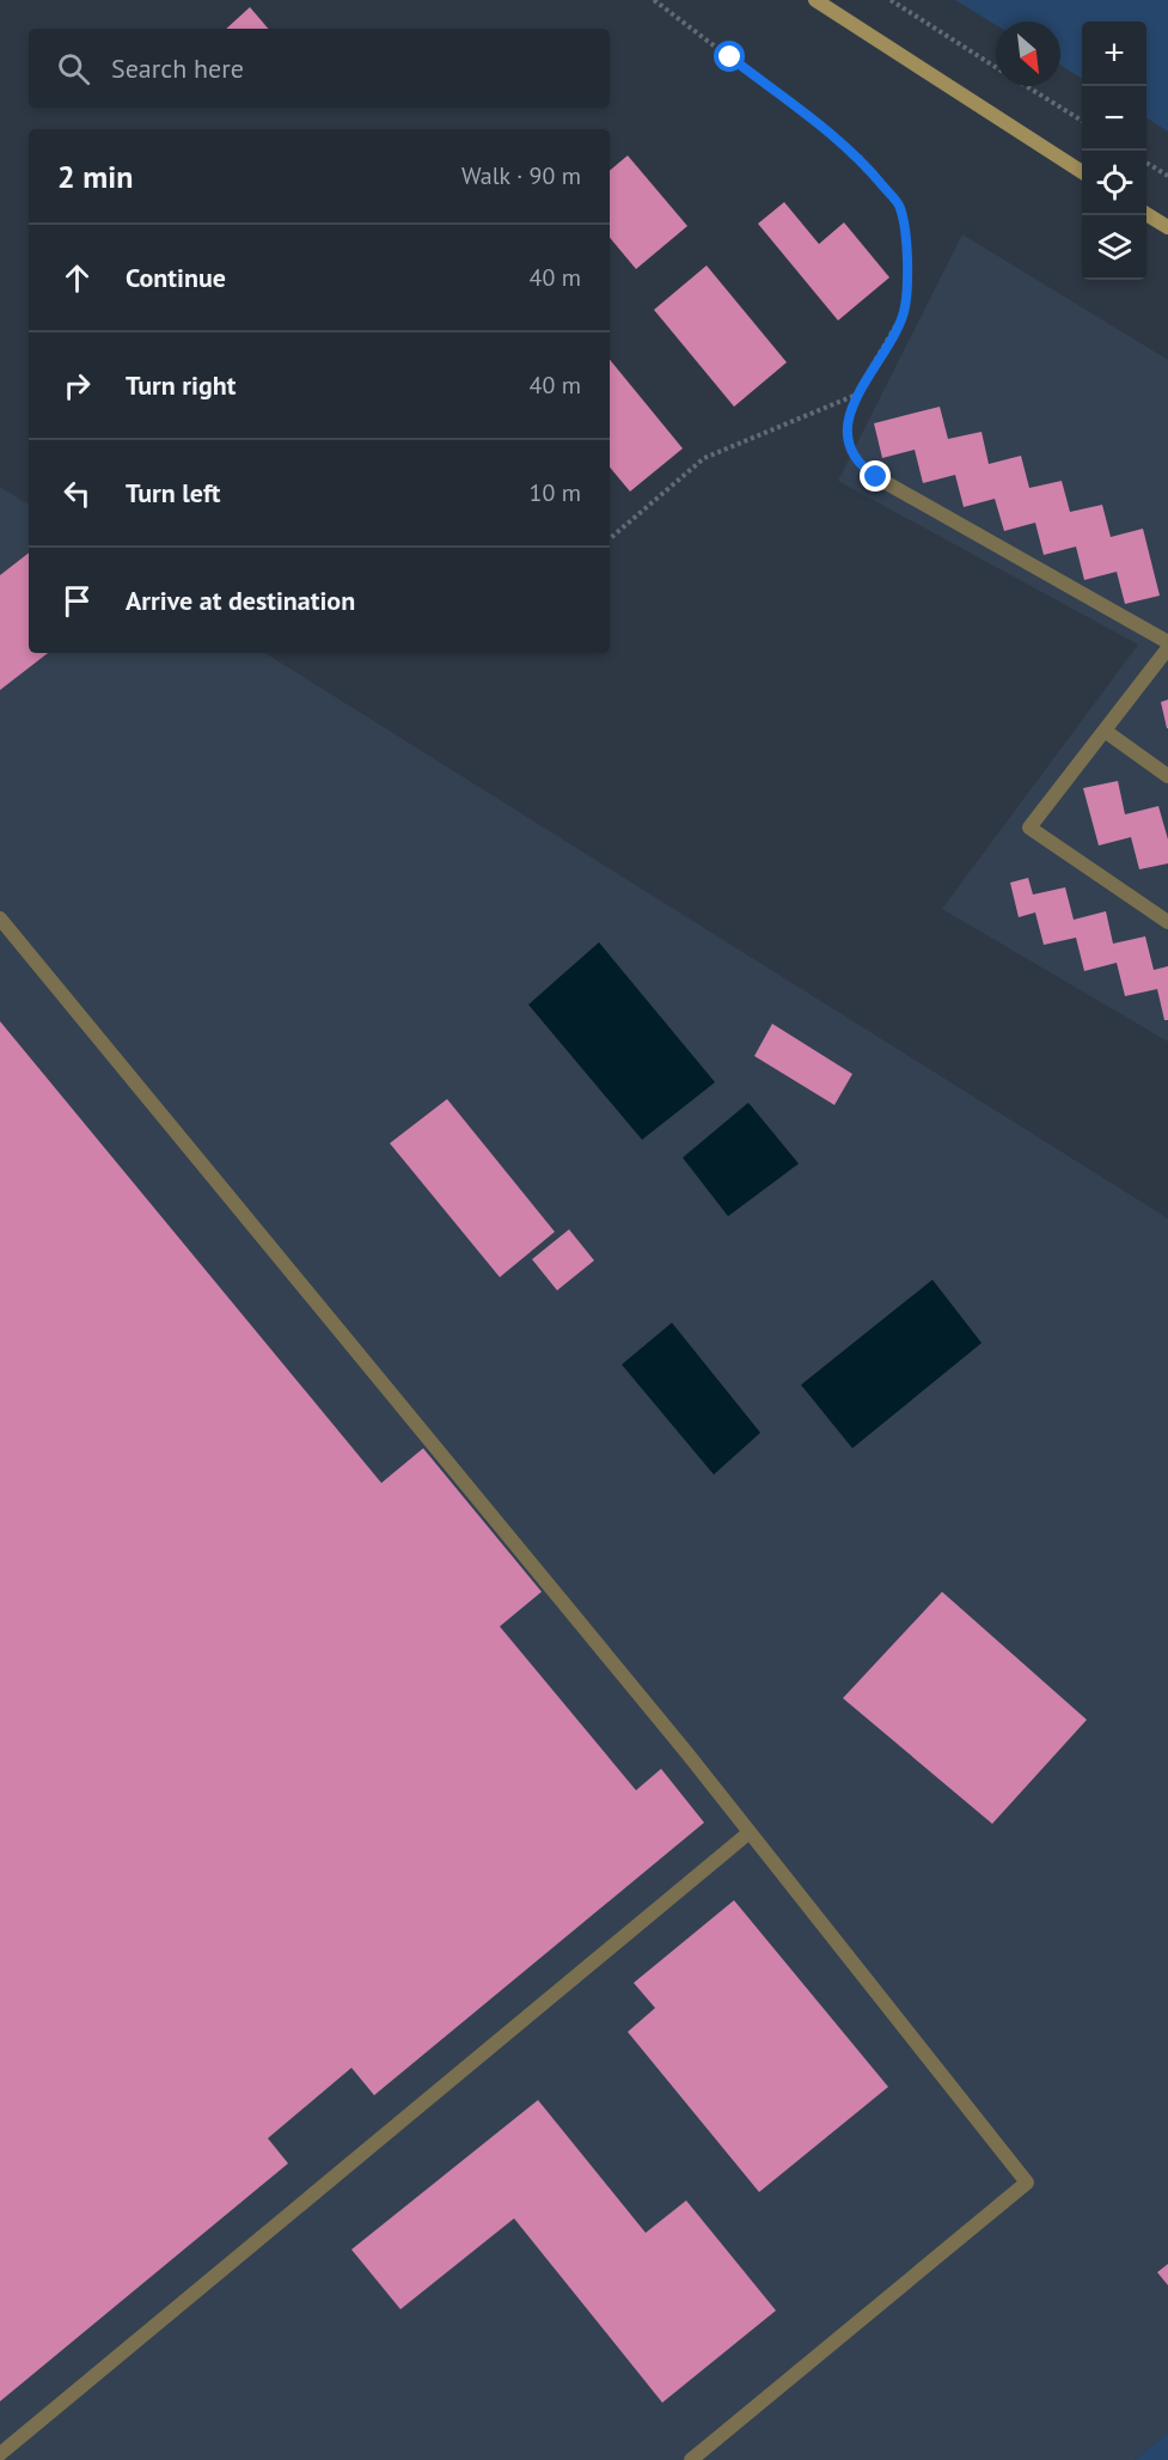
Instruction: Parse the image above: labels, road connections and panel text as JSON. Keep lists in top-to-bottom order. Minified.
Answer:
{"north":"bottom right","page":{"map_buttons":["+","−"],"search":"Search here","heading":["2 min","Walk · 90 m"],"list":[["Continue","40 m"],["Turn right","40 m"],["Turn left","10 m"],"Arrive at destination"]}}
